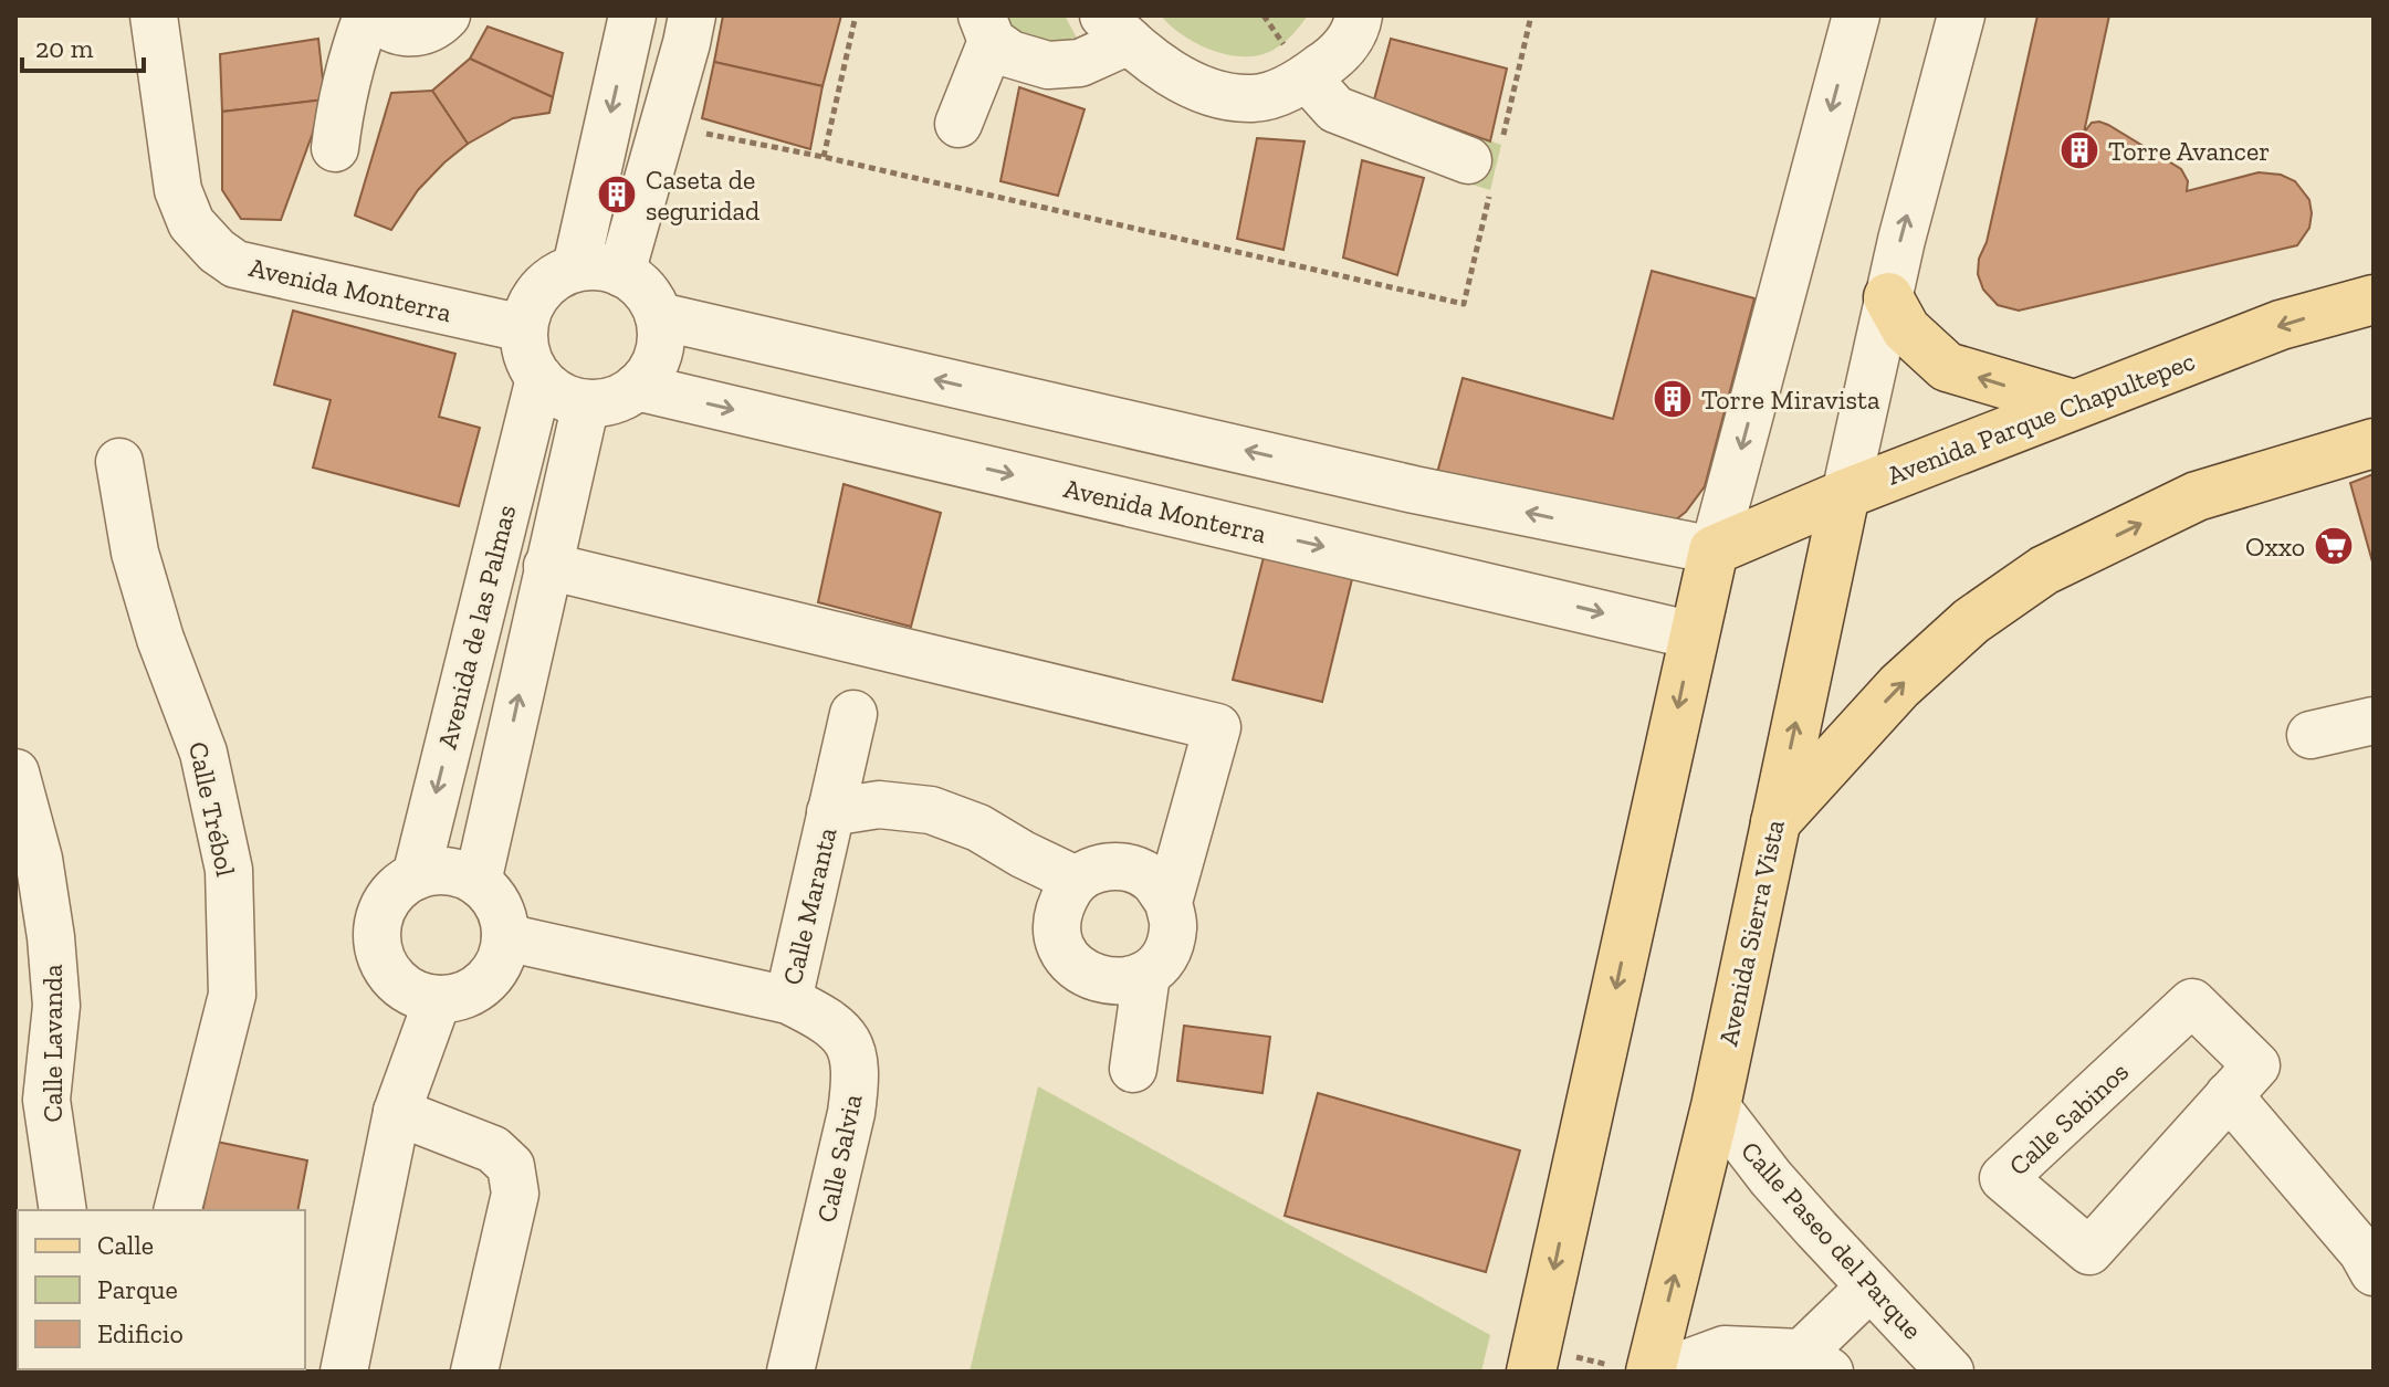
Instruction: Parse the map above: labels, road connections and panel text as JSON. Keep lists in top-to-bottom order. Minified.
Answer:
{"streets":{"main road":["Avenida Parque Chapultepec","Avenida Sierra Vista"],"street":["Avenida Monterra","Avenida de las Palmas","Calle Trébol","Calle Maranta","Calle Lavanda","Calle Sabinos","Calle Salvia","Calle Paseo del Parque"]},"crossings":[["Avenida Monterra","Avenida de las Palmas"],["Avenida Parque Chapultepec","Avenida Sierra Vista"],["Avenida de las Palmas","Calle Salvia"],["Calle Maranta","Calle Salvia"],["Avenida Sierra Vista","Calle Paseo del Parque"]],"places":{"building":["Torre Avancer","Caseta de seguridad","Torre Miravista"],"supermarket":["Oxxo"]},"legend":["Calle","Parque","Edificio"],"scale_bar":"20 m"}
